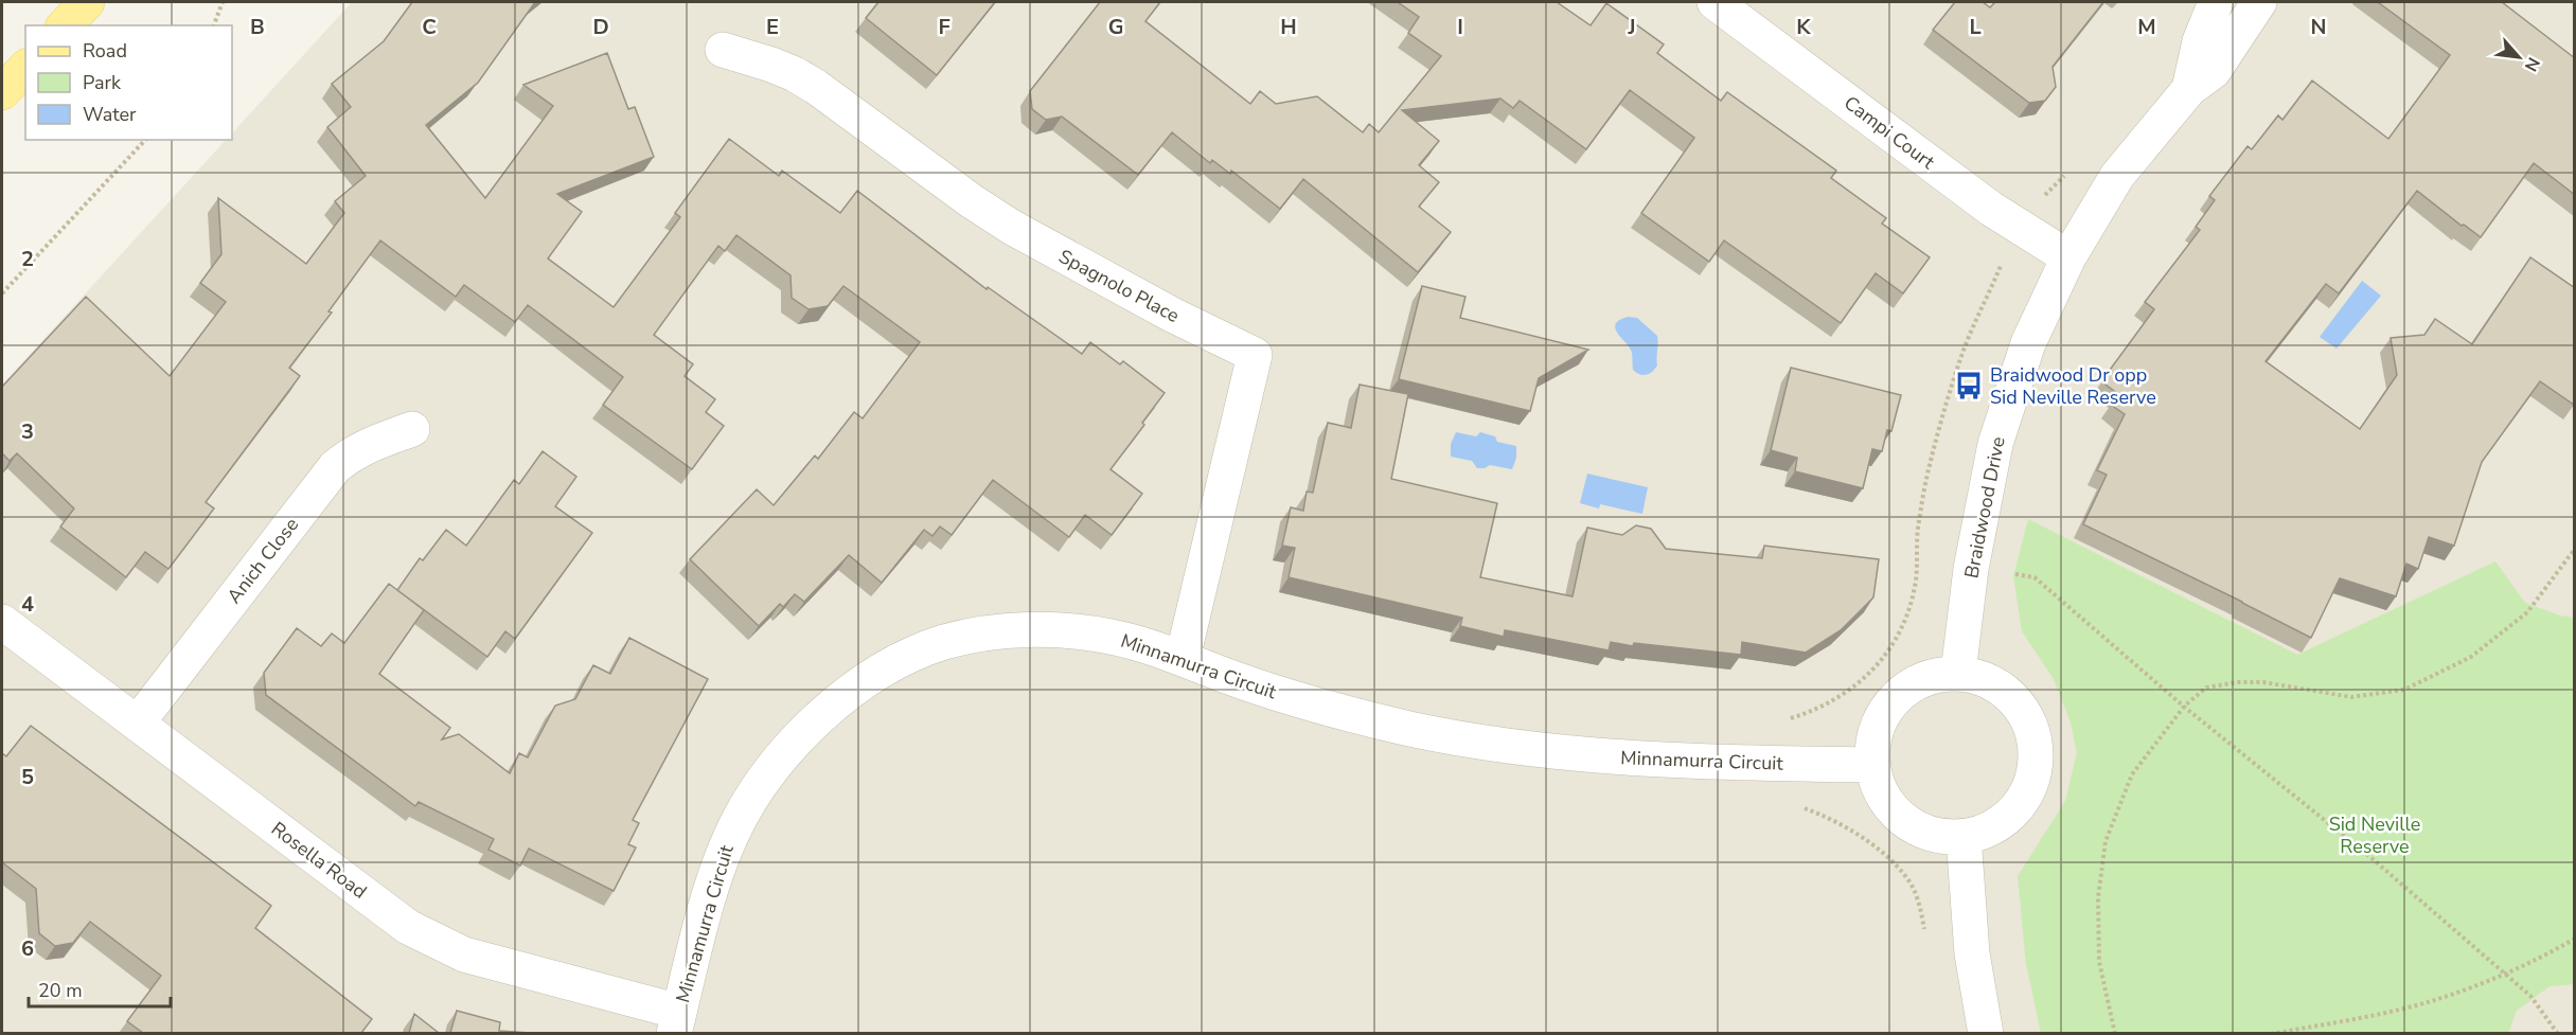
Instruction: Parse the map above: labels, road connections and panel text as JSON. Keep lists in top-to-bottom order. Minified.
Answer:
{"streets":{"street":["Campi Court","Spagnolo Place","Braidwood Drive","Anich Close","Minnamurra Circuit","Rosella Road"]},"crossings":[["Campi Court","Braidwood Drive"],["Spagnolo Place","Minnamurra Circuit"],["Braidwood Drive","Minnamurra Circuit"],["Anich Close","Rosella Road"],["Minnamurra Circuit","Rosella Road"]],"parks":["Sid Neville Reserve"],"places":{"bus stop":["Braidwood Dr opp Sid Neville Reserve"]},"legend":["Road","Park","Water"],"scale_bar":"20 m","north":"bottom right","grid":{"columns":["B","C","D","E","F","G","H","I","J","K","L","M","N"],"rows":["2","3","4","5","6"]}}
